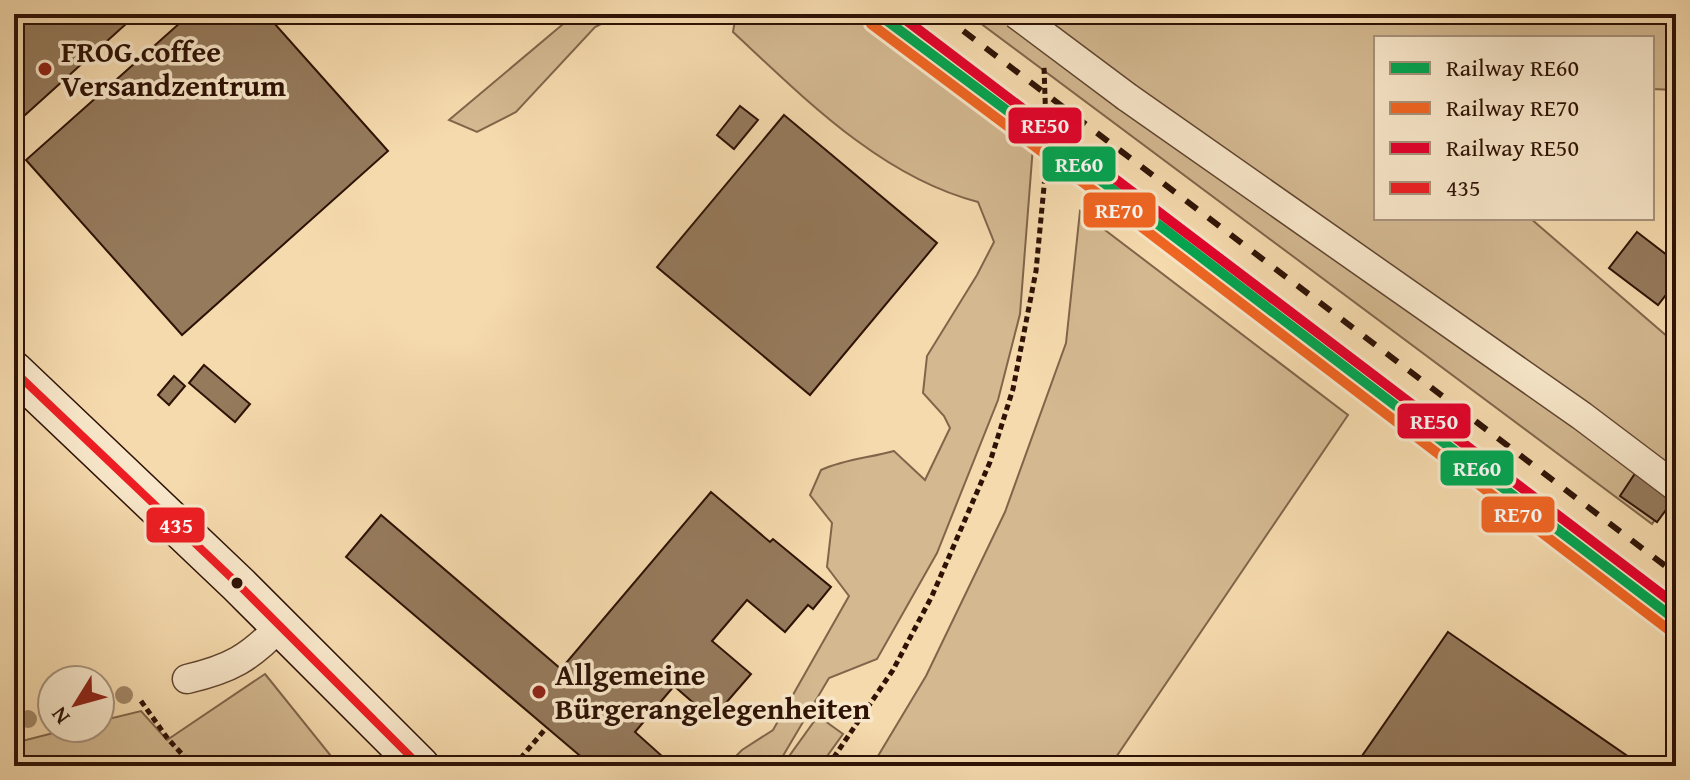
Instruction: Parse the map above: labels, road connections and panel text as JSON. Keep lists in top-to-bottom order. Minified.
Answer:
{"places":["FROG.coffee Versandzentrum","Allgemeine Bürgerangelegenheiten"],"lines":["rail line RE60","rail line RE50","rail line RE70","transit line 435"],"legend":["Railway RE60","Railway RE70","Railway RE50","435"],"north":"bottom left"}
